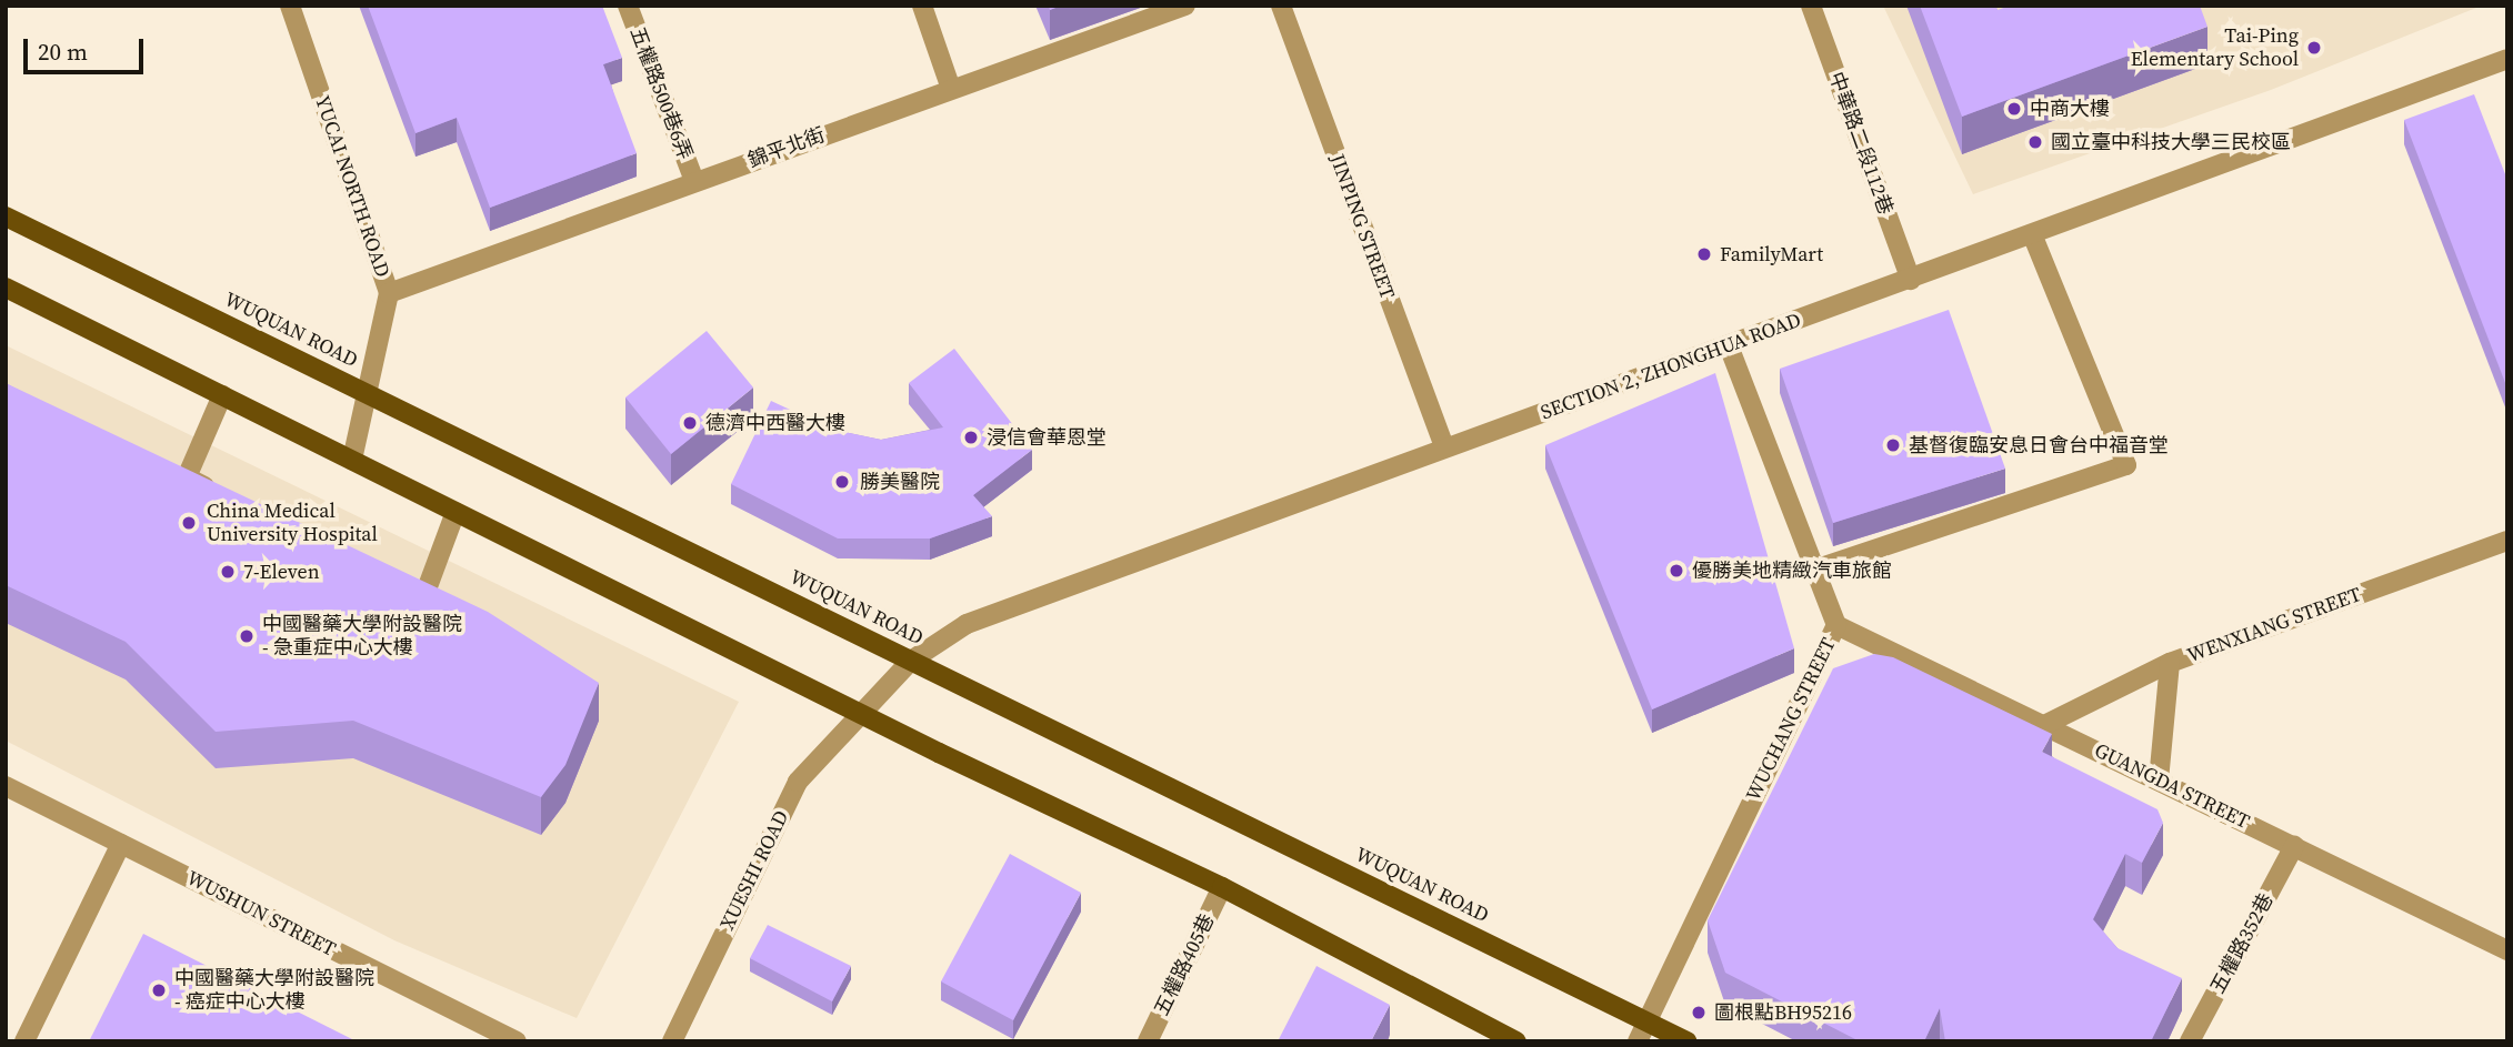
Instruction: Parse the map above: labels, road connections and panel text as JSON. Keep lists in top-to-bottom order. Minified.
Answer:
{"streets":{"main road":["WUQUAN ROAD"],"street":["五權路500巷6弄","中華路二段112巷","錦平北街","YUCAI NORTH ROAD","JINPING STREET","SECTION 2, ZHONGHUA ROAD","WENXIANG STREET","WUCHANG STREET","GUANGDA STREET","XUESHI ROAD","WUSHUN STREET","五權路352巷","五權路405巷"]},"crossings":[["五權路500巷6弄","錦平北街"],["中華路二段112巷","SECTION 2, ZHONGHUA ROAD"],["錦平北街","YUCAI NORTH ROAD"],["YUCAI NORTH ROAD","WUQUAN ROAD"],["JINPING STREET","SECTION 2, ZHONGHUA ROAD"],["WUQUAN ROAD","SECTION 2, ZHONGHUA ROAD"],["WUQUAN ROAD","WUCHANG STREET"],["SECTION 2, ZHONGHUA ROAD","WUCHANG STREET"],["SECTION 2, ZHONGHUA ROAD","XUESHI ROAD"],["WENXIANG STREET","GUANGDA STREET"],["WUCHANG STREET","GUANGDA STREET"],["GUANGDA STREET","五權路352巷"]],"places":["Tai-Ping Elementary School","中商大樓","國立臺中科技大學三民校區","FamilyMart","德濟中西醫大樓","浸信會華恩堂","基督復臨安息日會台中福音堂","勝美醫院","China Medical University Hospital","優勝美地精緻汽車旅館","7-Eleven","中國醫藥大學附設醫院 - 急重症中心大樓","中國醫藥大學附設醫院 - 癌症中心大樓","圖根點BH95216"],"scale_bar":"20 m"}
